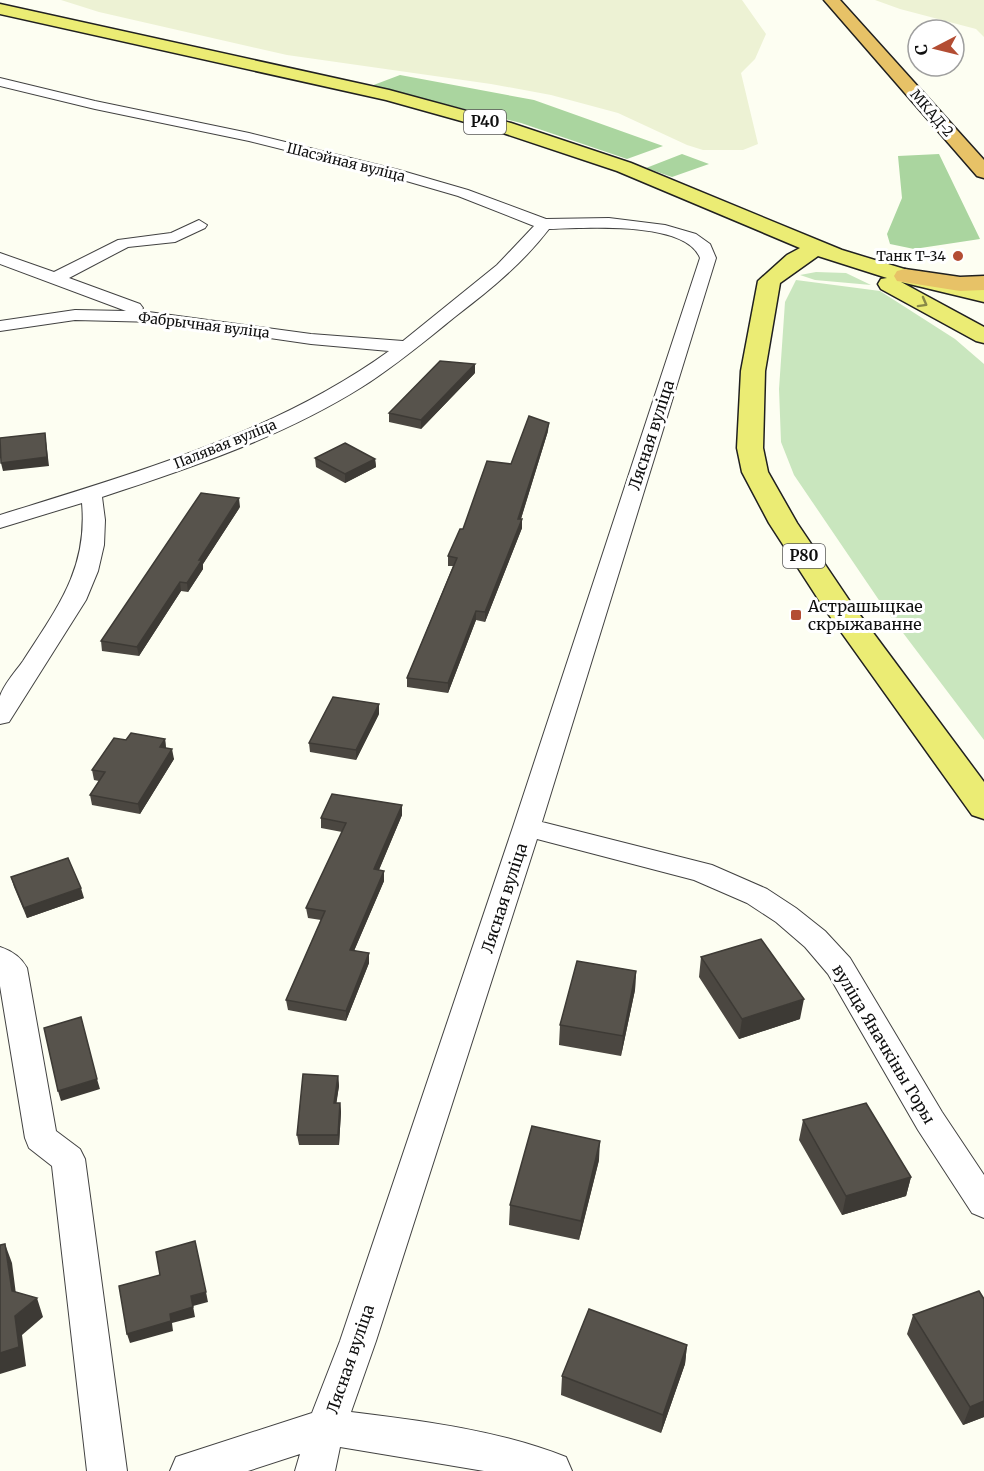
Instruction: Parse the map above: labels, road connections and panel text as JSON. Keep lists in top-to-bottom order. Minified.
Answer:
{"streets":{"highway":["МКАД-2"],"main road":["Р40","Р80"],"street":["Шасэйная вуліца","Фабрычная вуліца","Лясная вуліца","Палявая вуліца","вуліца Яначкіны Горы"]},"crossings":[["Р40","Р80"],["Шасэйная вуліца","Лясная вуліца"],["Шасэйная вуліца","Палявая вуліца"],["Фабрычная вуліца","Палявая вуліца"],["Лясная вуліца","вуліца Яначкіны Горы"]],"places":{"other":["Танк Т-34"],"transit":["Астрашыцкае скрыжаванне"]},"north":"left"}
